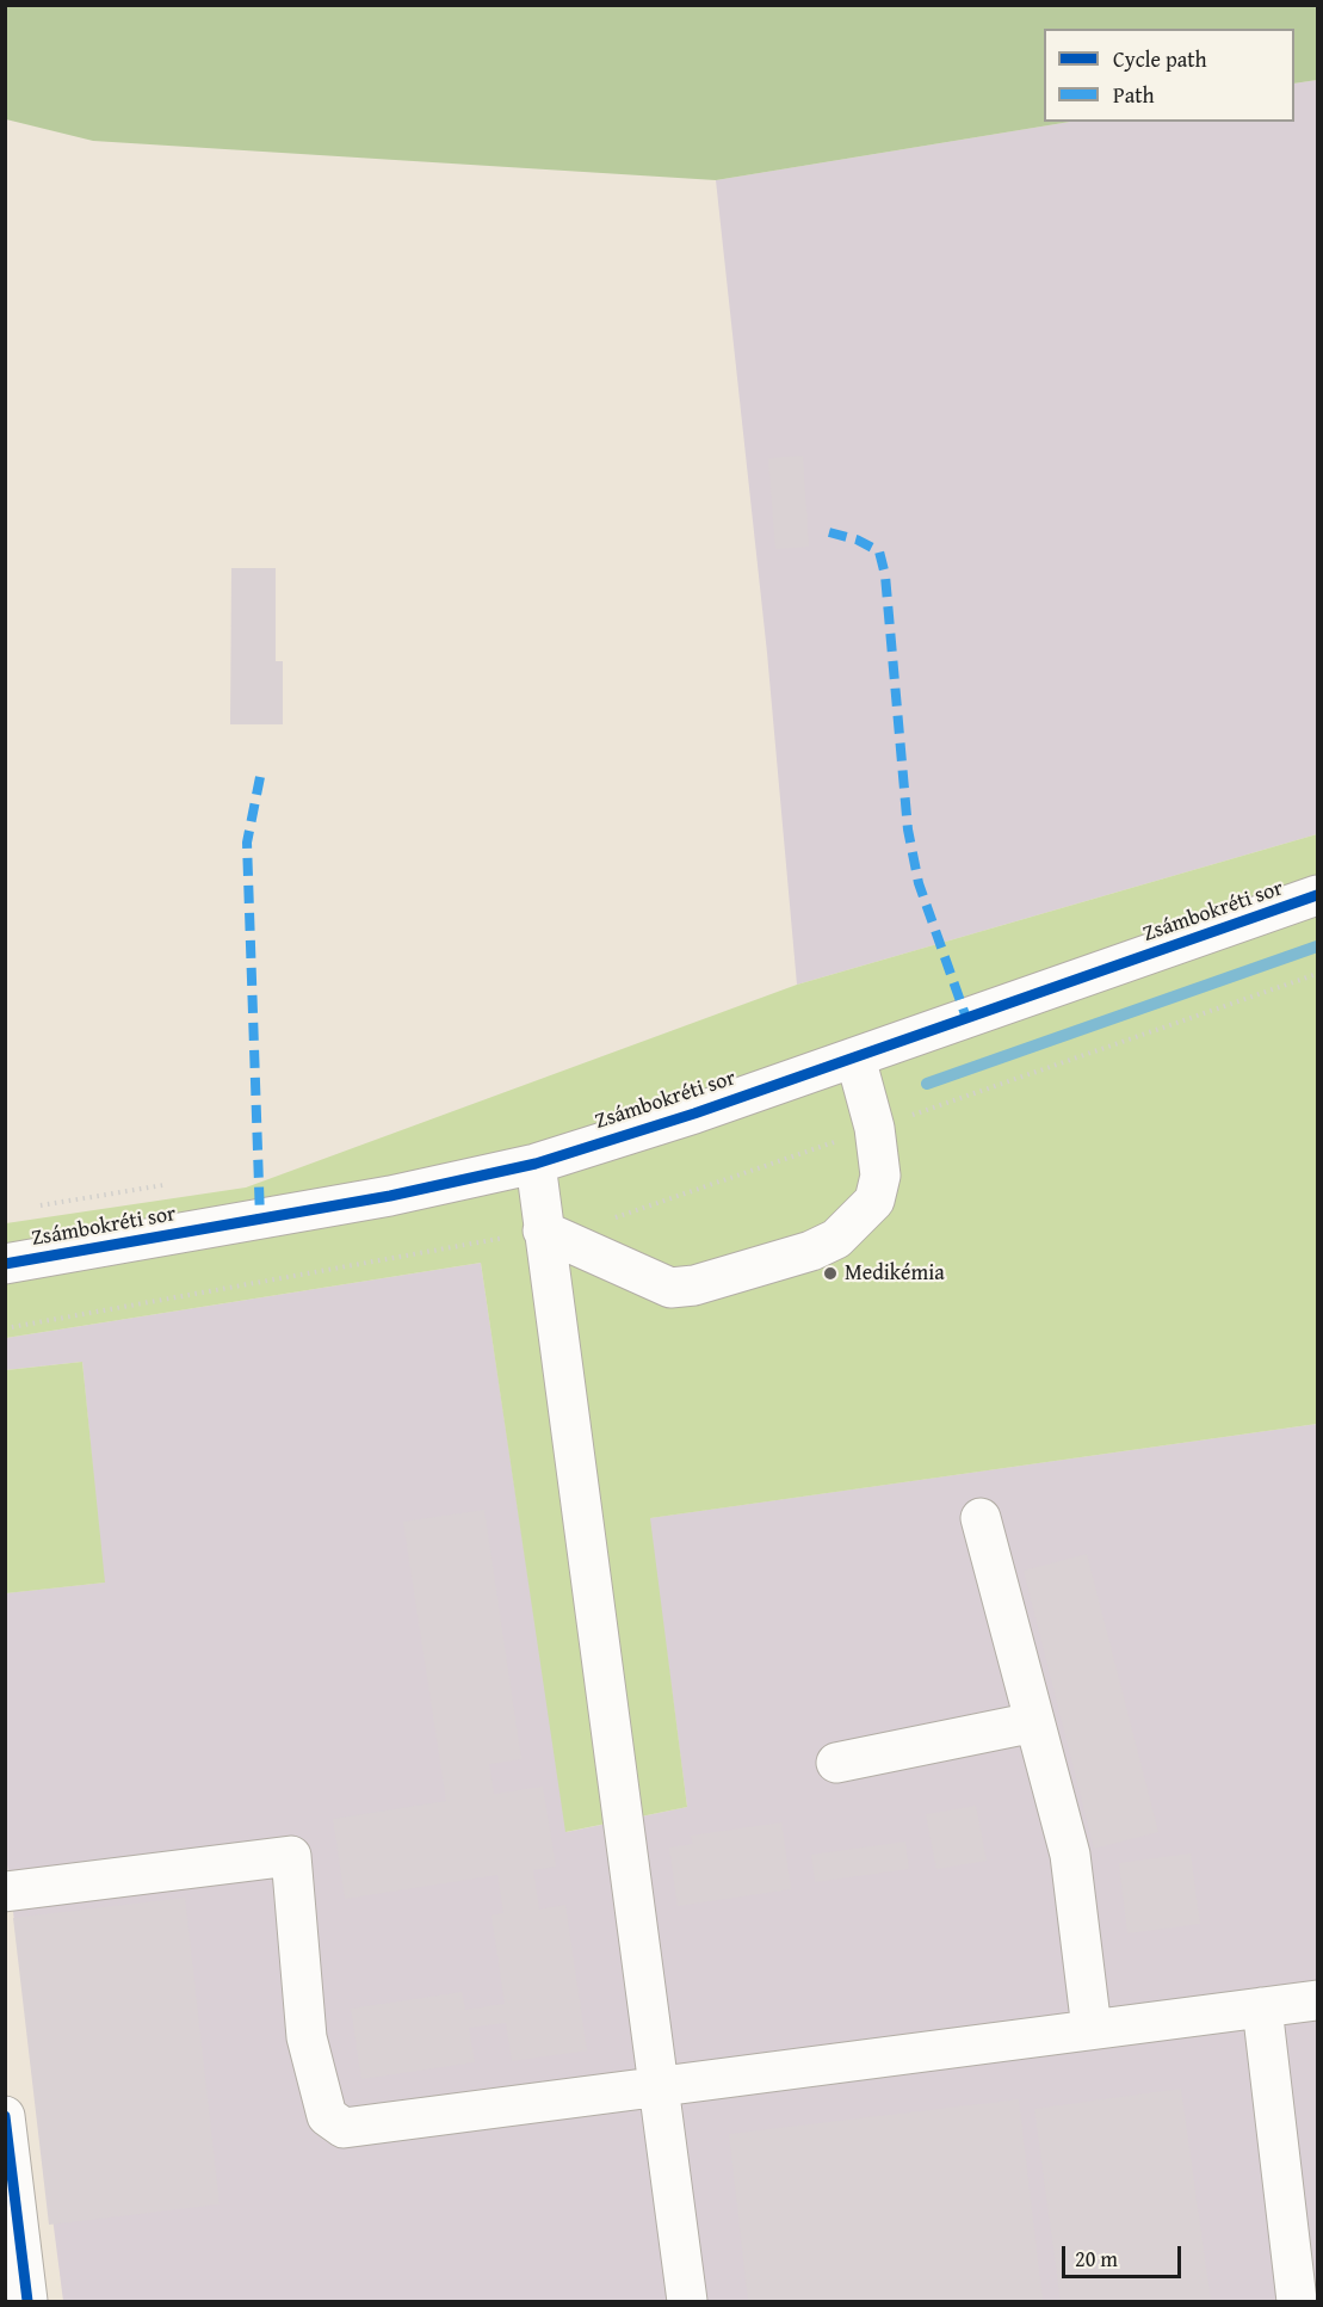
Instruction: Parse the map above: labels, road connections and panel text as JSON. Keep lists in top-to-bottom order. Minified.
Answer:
{"streets":{"street":["Zsámbokréti sor"]},"places":["Medikémia"],"legend":["Cycle path","Path"],"scale_bar":"20 m"}
